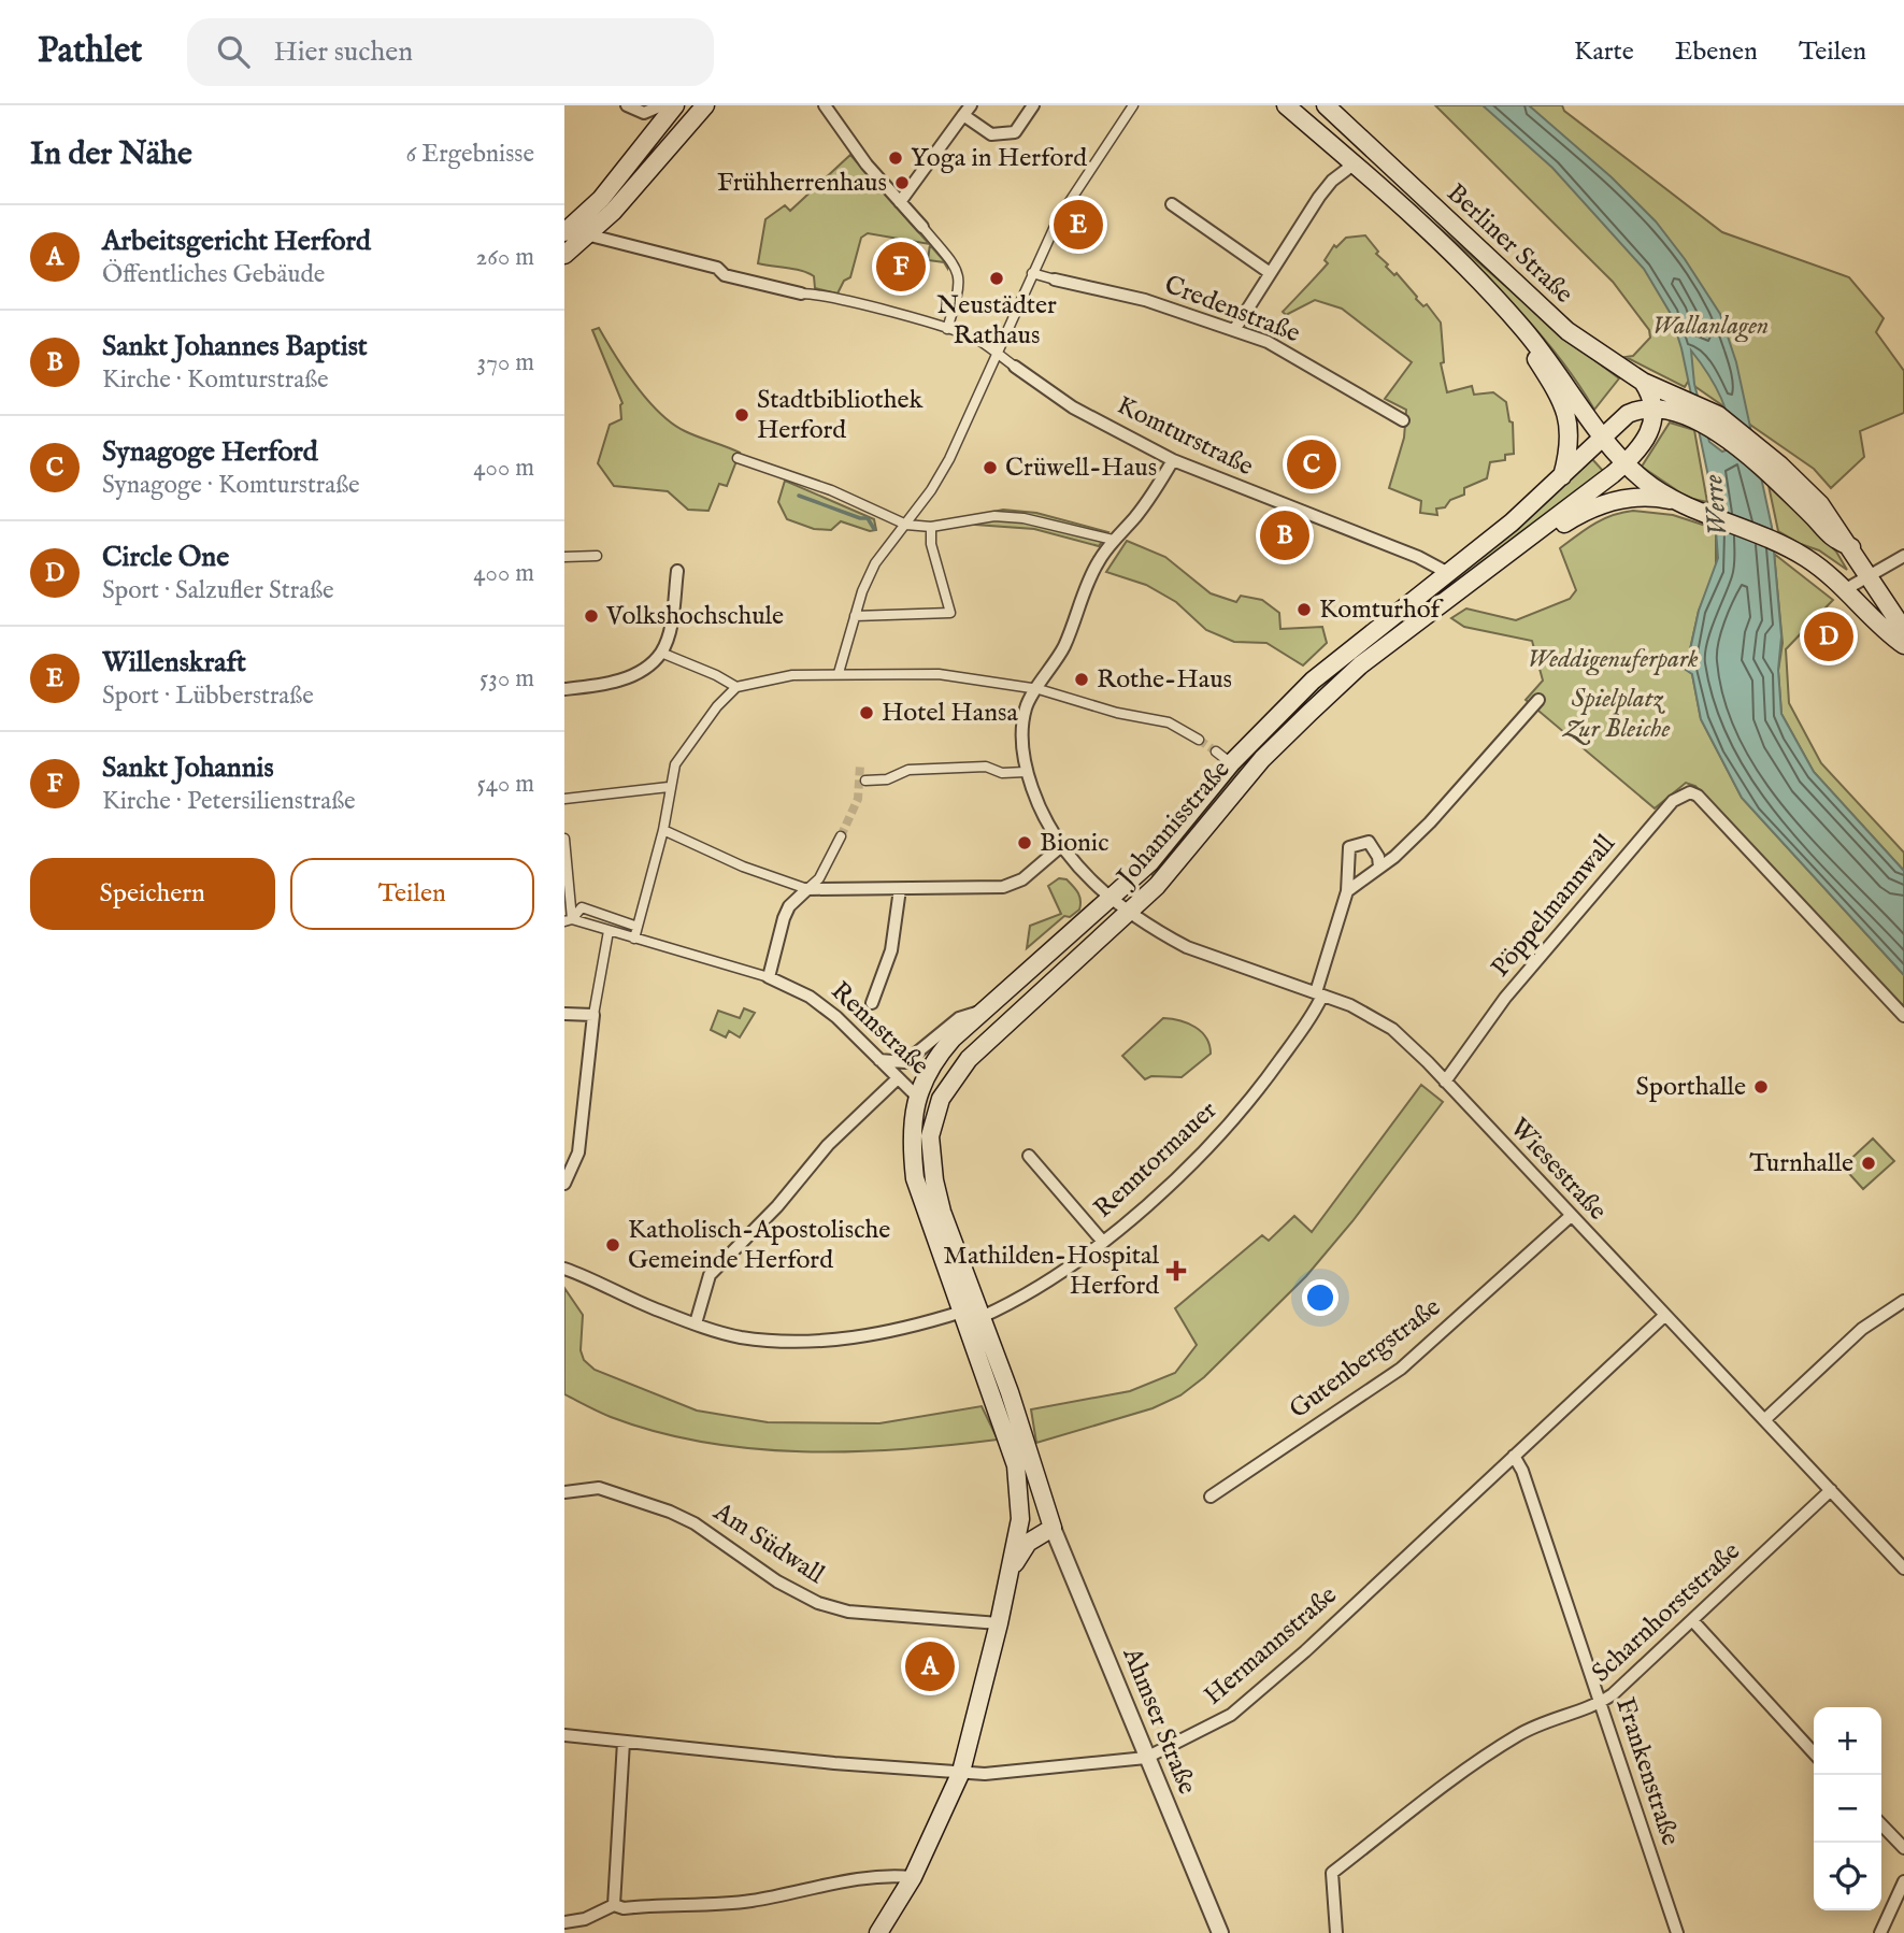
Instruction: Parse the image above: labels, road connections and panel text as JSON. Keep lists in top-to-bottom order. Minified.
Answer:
{"streets":{"main road":["Berliner Straße","Johannisstraße","Rennstraße"],"street":["Credenstraße","Komturstraße","Pöppelmannwall","Renntormauer","Wiesestraße","Gutenbergstraße","Am Südwall","Scharnhorststraße","Hermannstraße","Ahmser Straße","Frankenstraße"]},"crossings":[["Berliner Straße","Johannisstraße"],["Komturstraße","Johannisstraße"],["Komturstraße","Wiesestraße"],["Johannisstraße","Rennstraße"],["Johannisstraße","Wiesestraße"],["Pöppelmannwall","Wiesestraße"],["Rennstraße","Renntormauer"],["Rennstraße","Ahmser Straße"],["Renntormauer","Wiesestraße"],["Wiesestraße","Gutenbergstraße"],["Wiesestraße","Scharnhorststraße"],["Wiesestraße","Hermannstraße"],["Scharnhorststraße","Frankenstraße"],["Hermannstraße","Ahmser Straße"],["Hermannstraße","Frankenstraße"]],"water":["Werre"],"parks":["Wallanlagen","Weddigenuferpark","Spielplatz Zur Bleiche"],"places":{"other":["Yoga in Herford","Frühherrenhaus","Neustädter Rathaus","Stadtbibliothek Herford","Crüwell-Haus","Komturhof","Volkshochschule","Rothe-Haus","Hotel Hansa","Bionic","Sporthalle","Turnhalle","Katholisch-Apostolische Gemeinde Herford"],"health":["Mathilden-Hospital Herford"]},"page":{"header":"Pathlet","search":"Hier suchen","nav":["Karte","Ebenen","Teilen"],"heading":["In der Nähe","6 Ergebnisse"],"pins":["E","F","C","B","D","A"],"list":[{"mark":"A","name":"Arbeitsgericht Herford","note":"Öffentliches Gebäude","value":"260 m"},{"mark":"B","name":"Sankt Johannes Baptist","note":"Kirche · Komturstraße","value":"370 m"},{"mark":"C","name":"Synagoge Herford","note":"Synagoge · Komturstraße","value":"400 m"},{"mark":"D","name":"Circle One","note":"Sport · Salzufler Straße","value":"400 m"},{"mark":"E","name":"Willenskraft","note":"Sport · Lübberstraße","value":"530 m"},{"mark":"F","name":"Sankt Johannis","note":"Kirche · Petersilienstraße","value":"540 m"}],"buttons":["Speichern","Teilen"],"map_buttons":["+","−"]}}
